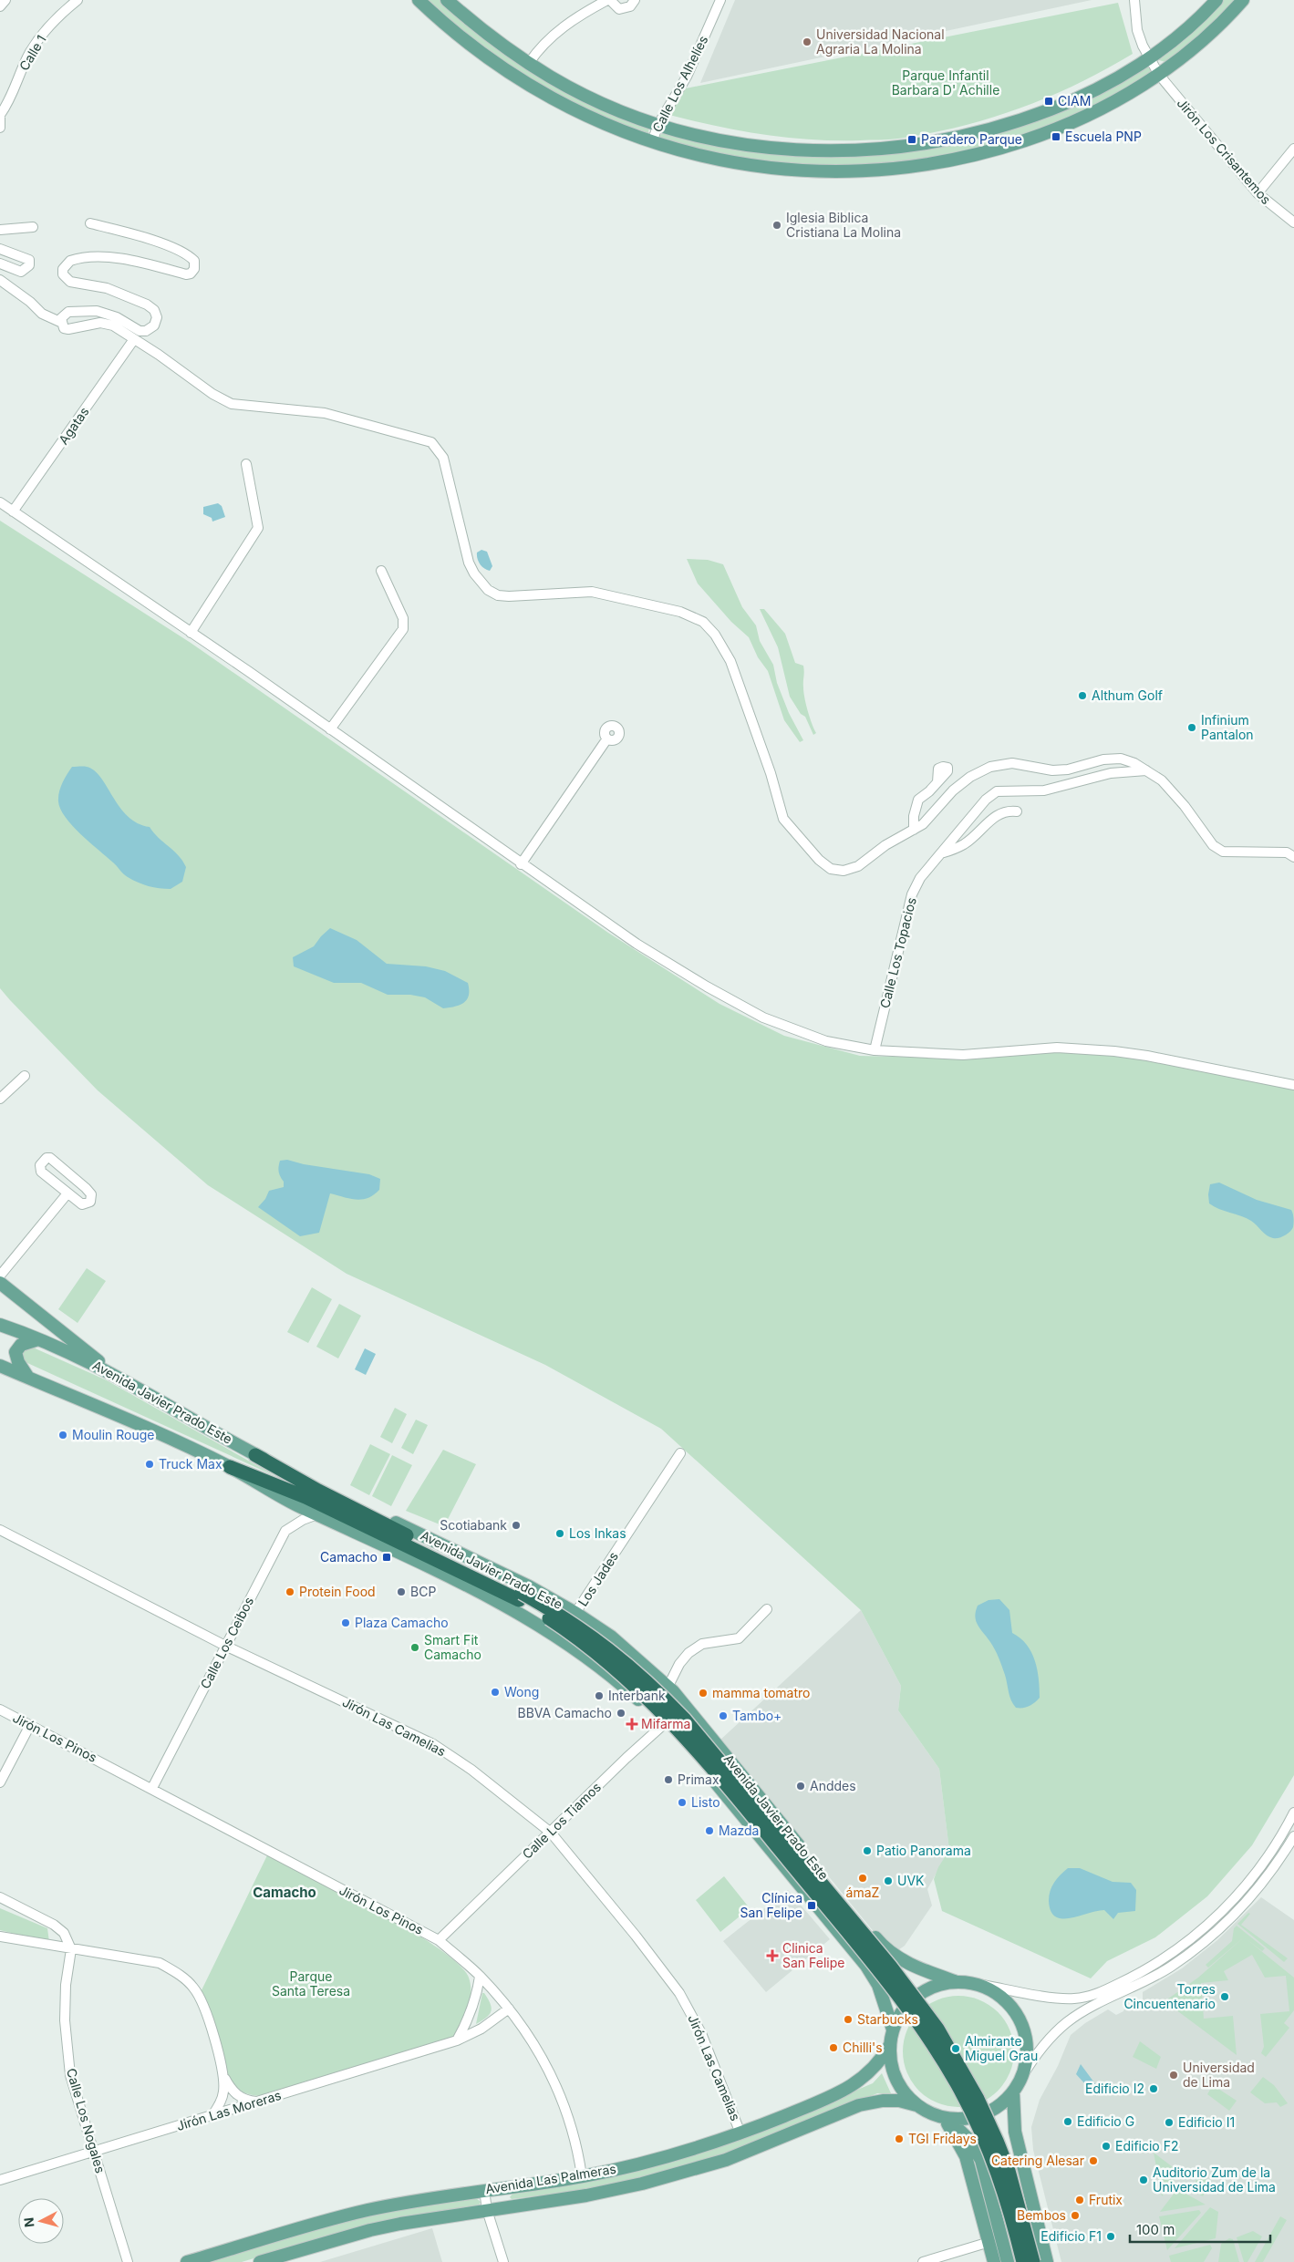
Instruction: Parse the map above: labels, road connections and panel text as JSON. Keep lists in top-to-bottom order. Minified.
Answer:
{"streets":{"main road":["Avenida Javier Prado Este","Avenida Las Palmeras"],"street":["Calle 1","Calle Los Alhelíes","Jirón Los Crisantemos","Agatas","Calle Los Topacios","Los Jades","Calle Los Ceibos","Jirón Las Camelias","Jirón Los Pinos","Calle Los Tiamos","Jirón Las Moreras","Calle Los Nogales"]},"crossings":[["Avenida Javier Prado Este","Los Jades"],["Avenida Javier Prado Este","Calle Los Ceibos"],["Avenida Javier Prado Este","Calle Los Tiamos"],["Avenida Javier Prado Este","Avenida Las Palmeras"],["Calle Los Ceibos","Jirón Las Camelias"],["Calle Los Ceibos","Jirón Los Pinos"],["Jirón Las Camelias","Calle Los Tiamos"],["Jirón Las Camelias","Avenida Las Palmeras"],["Jirón Los Pinos","Calle Los Tiamos"],["Jirón Los Pinos","Jirón Las Moreras"],["Jirón Los Pinos","Avenida Las Palmeras"],["Jirón Las Moreras","Calle Los Nogales"]],"districts":["Camacho"],"parks":["Parque Infantil Barbara D' Achille","Parque Santa Teresa"],"places":{"other":["Universidad Nacional Agraria La Molina","Iglesia Biblica Cristiana La Molina","Althum Golf","Infinium Pantalon","Moulin Rouge","Truck Max","Scotiabank","Los Inkas","Protein Food","BCP","Plaza Camacho","Smart Fit Camacho","Wong","mamma tomatro","Interbank","BBVA Camacho","Tambo+","Primax","Anddes","Listo","Mazda","Patio Panorama","ámaZ","UVK","Torres Cincuentenario","Starbucks","Chilli's","Almirante Miguel Grau","Universidad de Lima","Edificio I2","Edificio G","Edificio I1","TGI Fridays","Edificio F2","Catering Alesar","Auditorio Zum de la Universidad de Lima","Frutix","Bembos","Edificio F1"],"transit":["CIAM","Escuela PNP","Paradero Parque","Camacho","Clínica San Felipe"],"health":["Mifarma","Clinica San Felipe"]},"scale_bar":"100 m","north":"left"}
